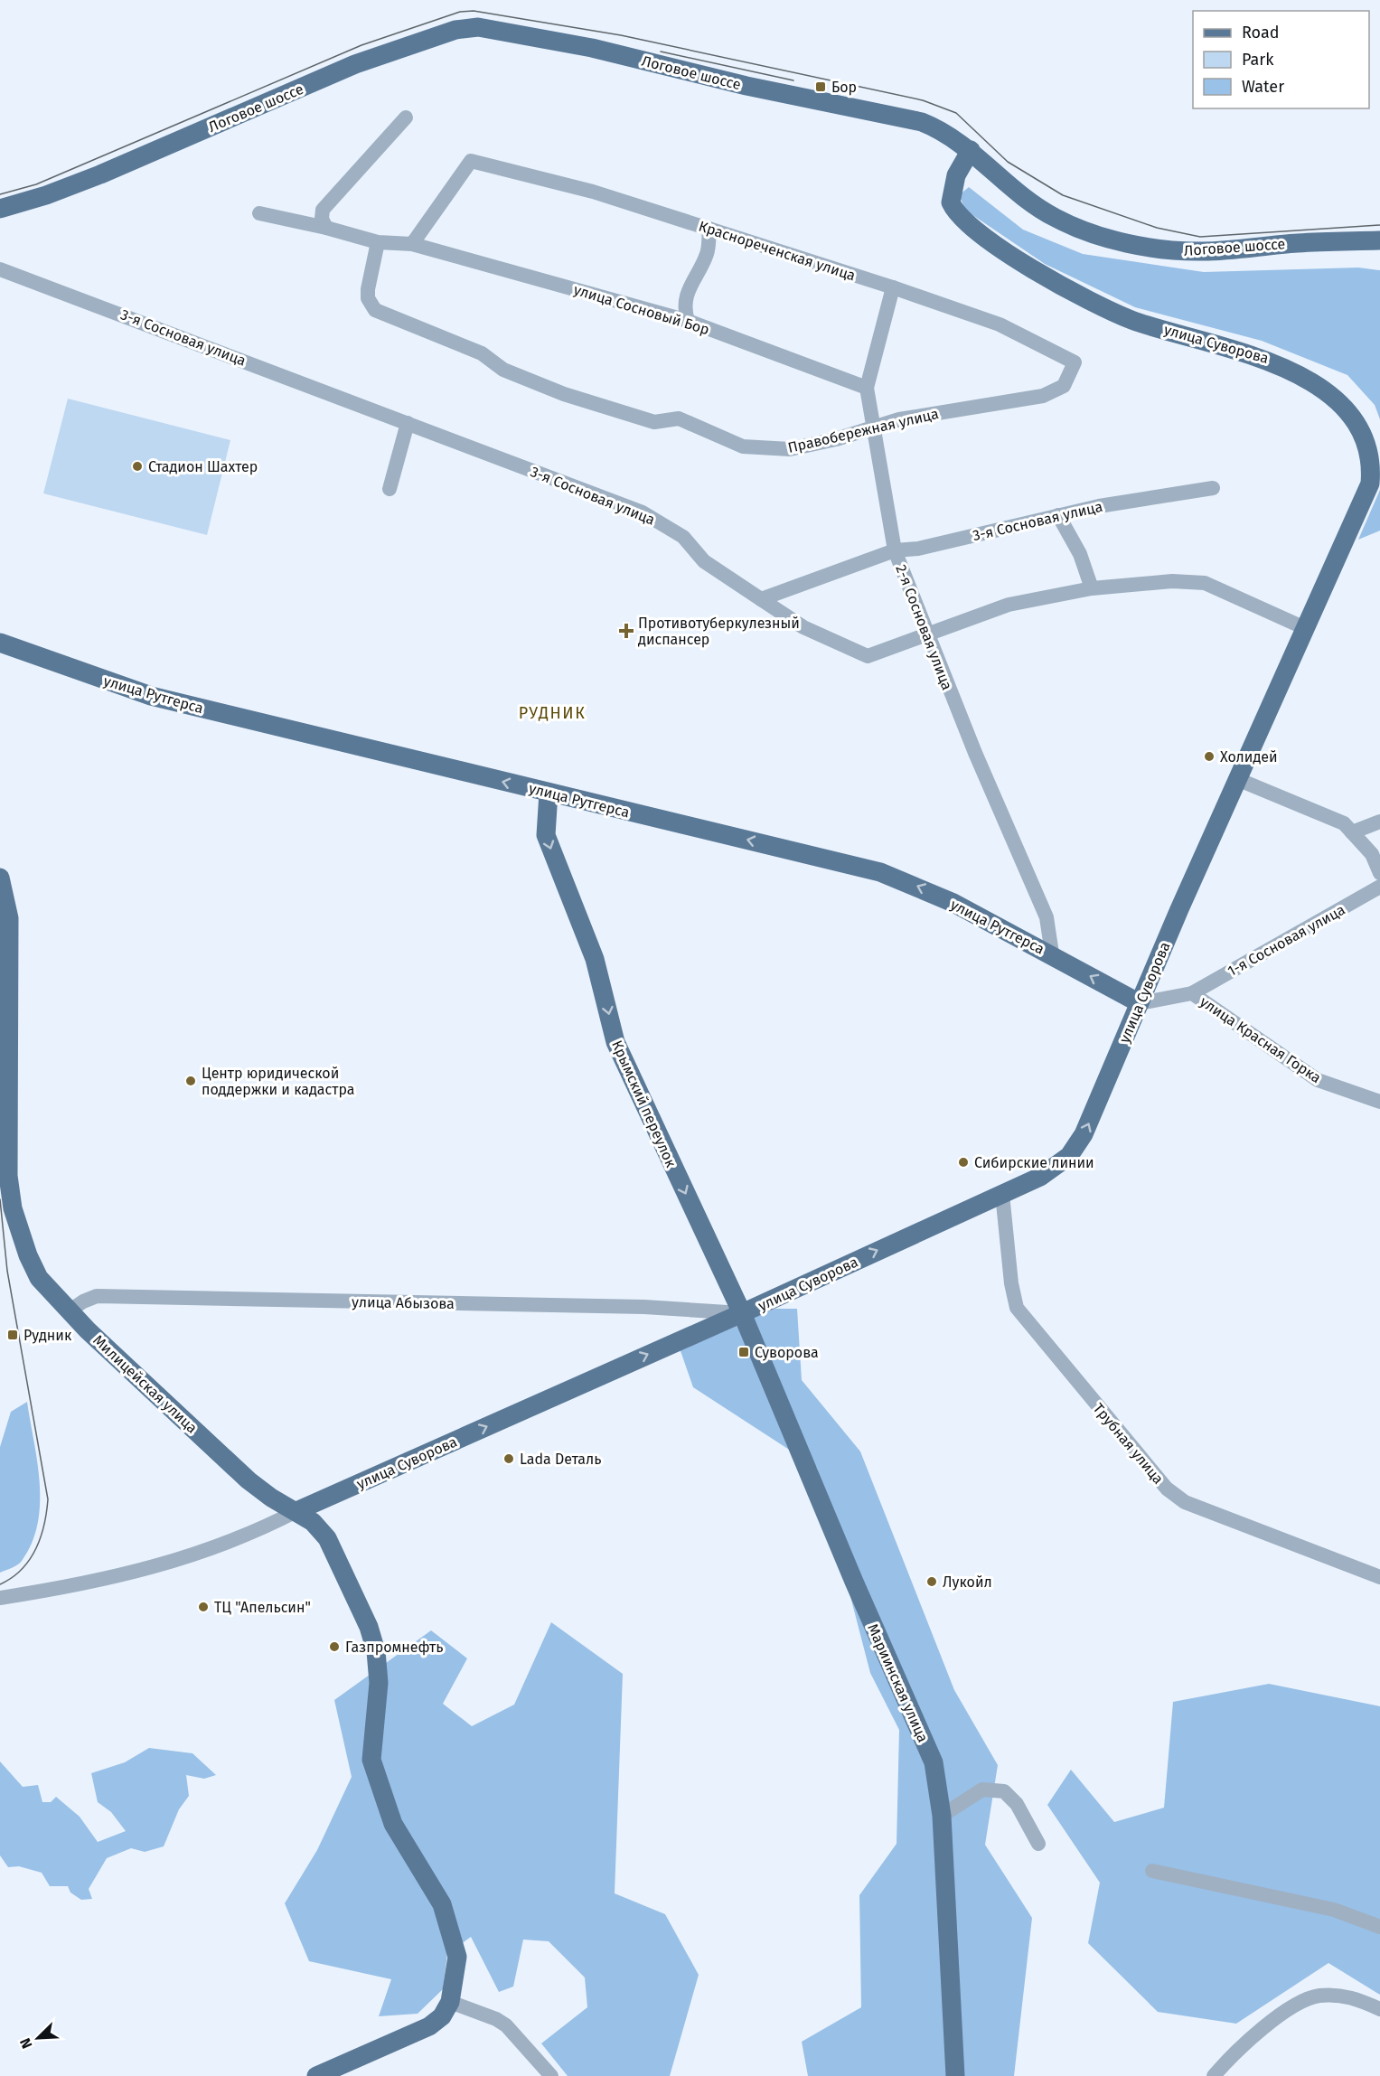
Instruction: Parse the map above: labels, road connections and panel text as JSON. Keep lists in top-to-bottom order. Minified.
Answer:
{"streets":{"main road":["Логовое шоссе","улица Суворова","улица Рутгерса","Крымский переулок","Милицейская улица","Мариинская улица"],"street":["Краснореченская улица","улица Сосновый Бор","3-я Сосновая улица","Правобережная улица","2-я Сосновая улица","1-я Сосновая улица","улица Красная Горка","улица Абызова","Трубная улица"]},"crossings":[["Логовое шоссе","улица Суворова"],["Краснореченская улица","улица Сосновый Бор"],["Краснореченская улица","Правобережная улица"],["Краснореченская улица","2-я Сосновая улица"],["улица Сосновый Бор","Правобережная улица"],["улица Сосновый Бор","2-я Сосновая улица"],["3-я Сосновая улица","2-я Сосновая улица"],["улица Суворова","улица Рутгерса"],["улица Суворова","улица Красная Горка"],["улица Суворова","Крымский переулок"],["улица Суворова","улица Абызова"],["улица Суворова","Милицейская улица"],["улица Суворова","Трубная улица"],["улица Суворова","Мариинская улица"],["Правобережная улица","2-я Сосновая улица"],["2-я Сосновая улица","улица Рутгерса"],["улица Рутгерса","улица Красная Горка"],["улица Рутгерса","Крымский переулок"],["1-я Сосновая улица","улица Красная Горка"],["Крымский переулок","улица Абызова"],["Крымский переулок","Мариинская улица"],["улица Абызова","Милицейская улица"],["улица Абызова","Мариинская улица"]],"one_way":["улица Суворова","улица Рутгерса","Крымский переулок"],"districts":["РУДНИК"],"places":{"transit":["Бор","Рудник","Суворова"],"other":["Стадион Шахтер","Холидей","Центр юридической поддержки и кадастра","Сибирские линии","Lada Dеталь","Лукойл","ТЦ \"Апельсин\"","Газпромнефть"],"health":["Противотуберкулезный диспансер"]},"legend":["Road","Park","Water"],"north":"bottom left"}
